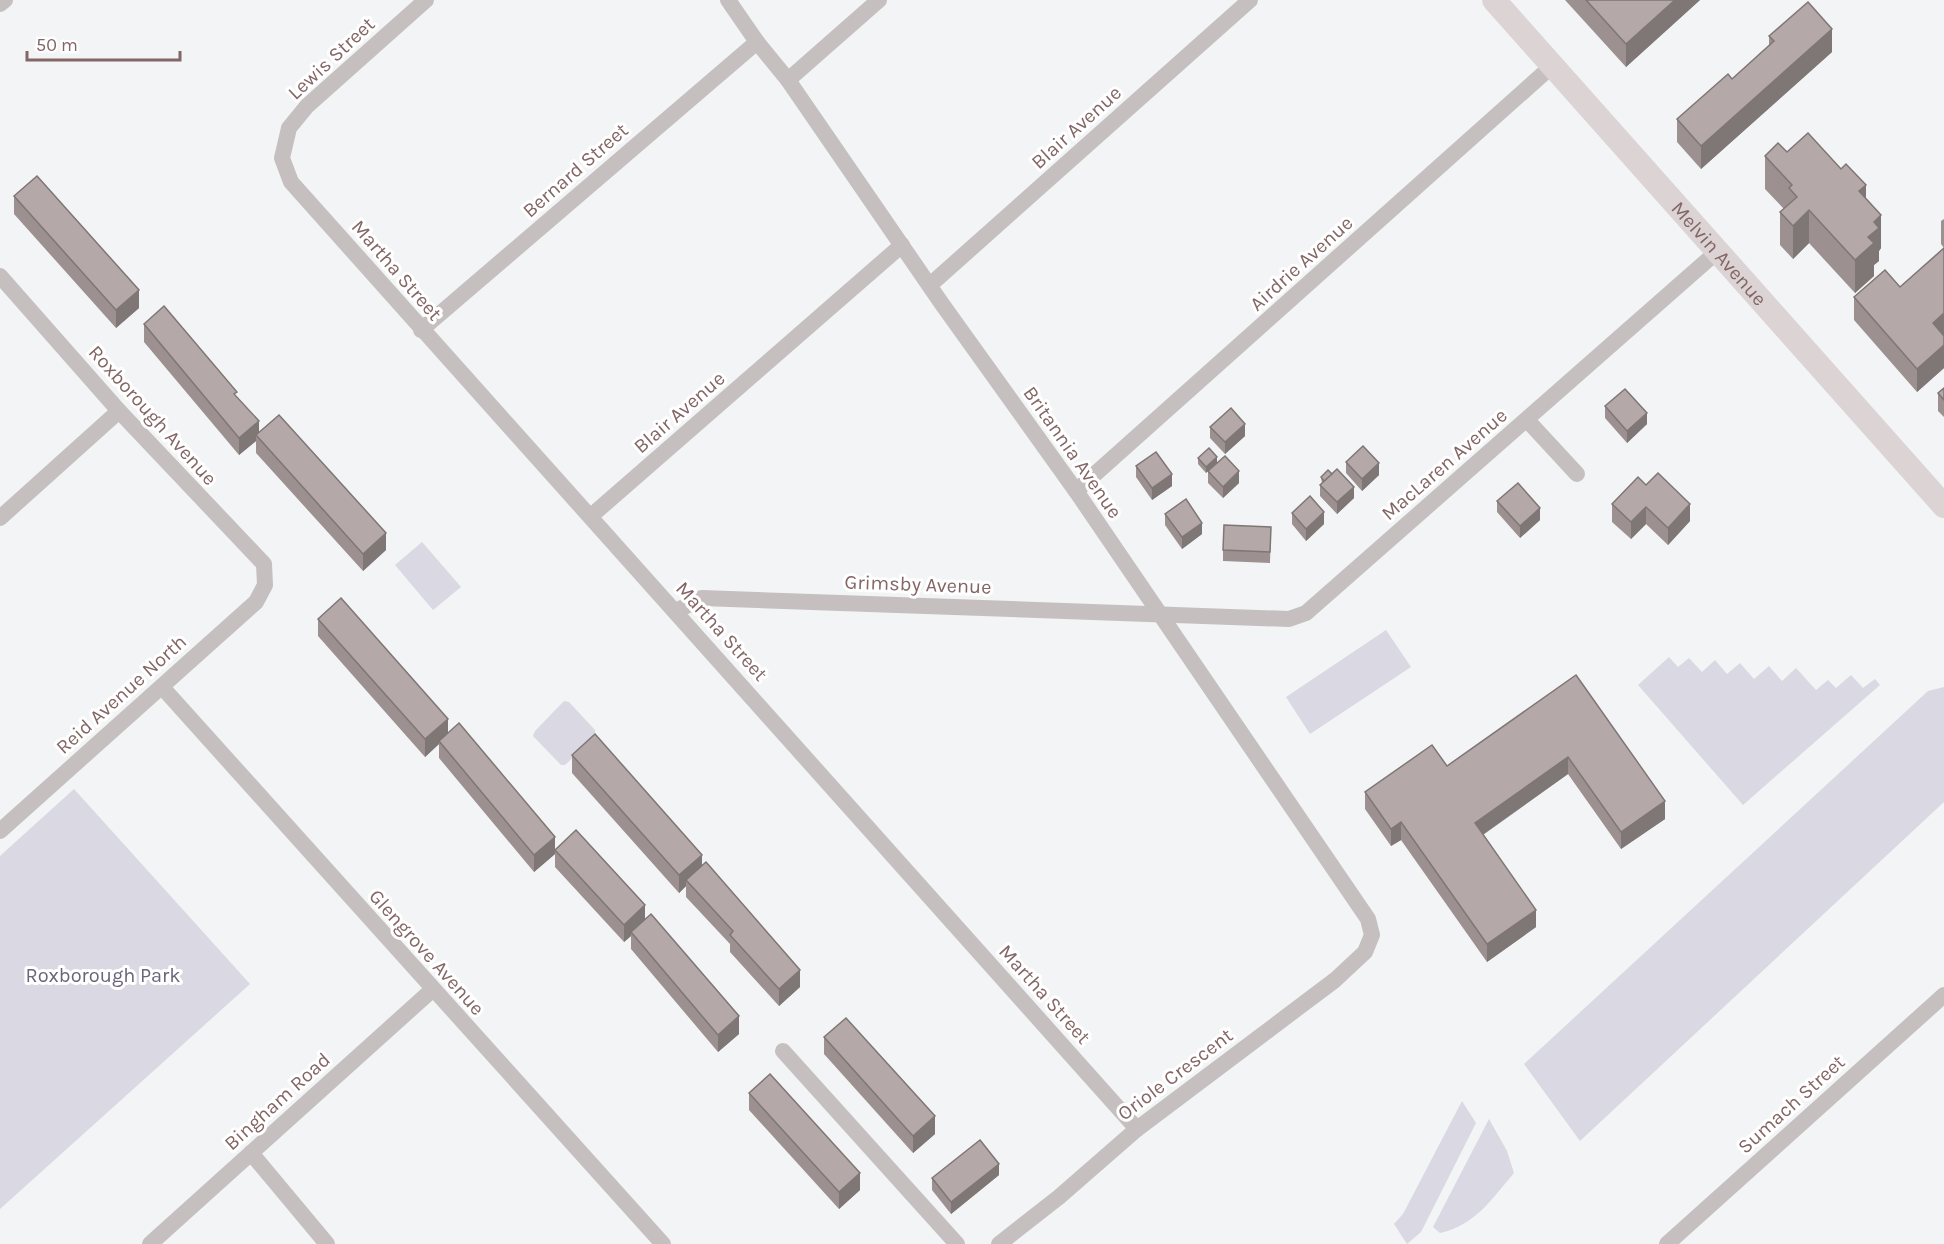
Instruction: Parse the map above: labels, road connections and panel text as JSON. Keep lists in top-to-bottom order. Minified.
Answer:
{"streets":{"street":["Lewis Street","Blair Avenue","Bernard Street","Melvin Avenue","Airdrie Avenue","Martha Street","Roxborough Avenue","Britannia Avenue","MacLaren Avenue","Grimsby Avenue","Reid Avenue North","Glengrove Avenue","Oriole Crescent","Bingham Road","Sumach Street"]},"crossings":[["Lewis Street","Martha Street"],["Blair Avenue","Martha Street"],["Blair Avenue","Britannia Avenue"],["Bernard Street","Martha Street"],["Bernard Street","Britannia Avenue"],["Melvin Avenue","Airdrie Avenue"],["Melvin Avenue","MacLaren Avenue"],["Airdrie Avenue","Britannia Avenue"],["Martha Street","Grimsby Avenue"],["Martha Street","Oriole Crescent"],["Roxborough Avenue","Reid Avenue North"],["Britannia Avenue","MacLaren Avenue"],["Britannia Avenue","Grimsby Avenue"],["Britannia Avenue","Oriole Crescent"],["MacLaren Avenue","Grimsby Avenue"],["Reid Avenue North","Glengrove Avenue"],["Glengrove Avenue","Bingham Road"]],"parks":["Roxborough Park"],"scale_bar":"50 m"}
